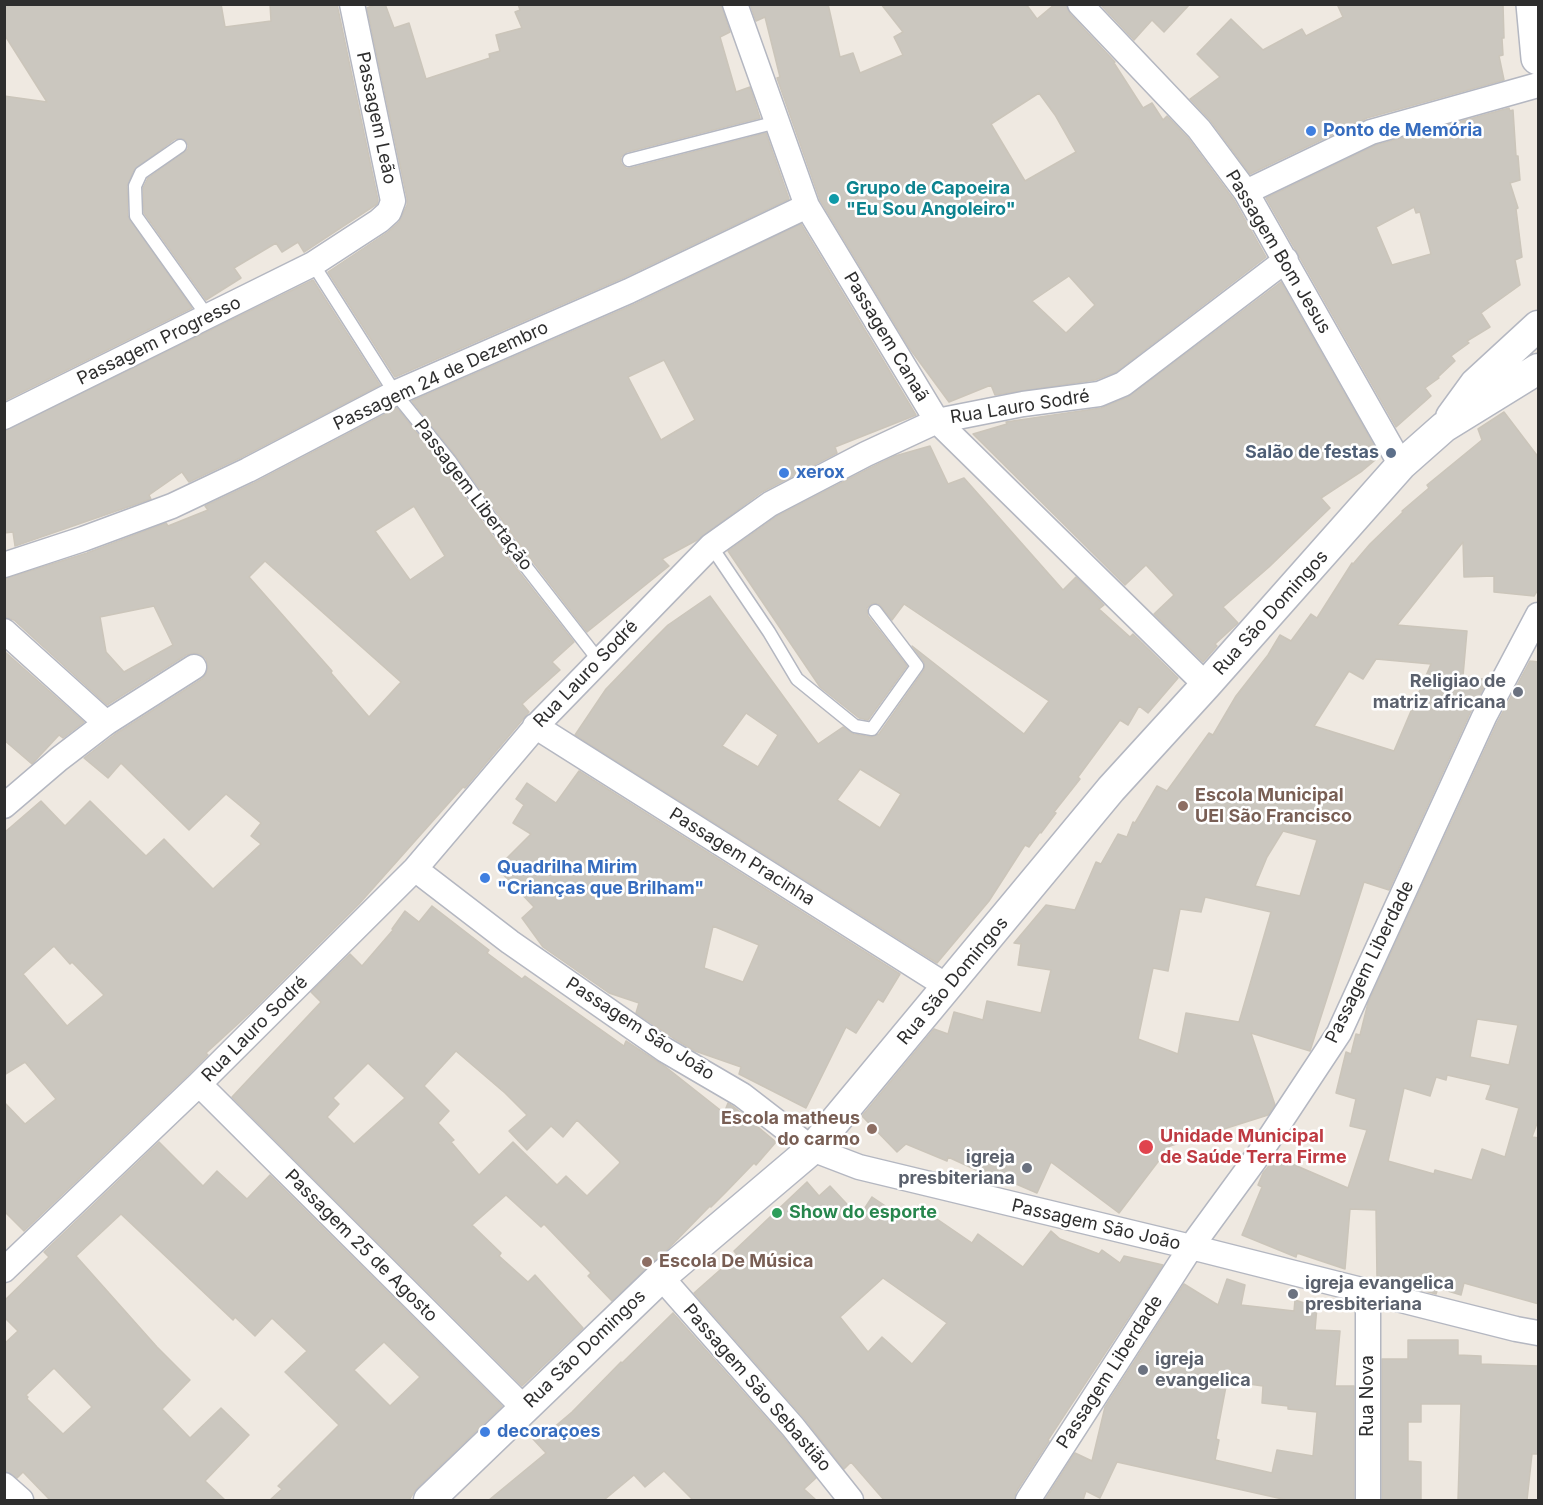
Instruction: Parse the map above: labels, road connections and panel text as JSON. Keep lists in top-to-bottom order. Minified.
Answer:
{"streets":{"street":["Passagem Leão","Passagem Bom Jesus","Passagem Canaã","Passagem Progresso","Passagem 24 de Dezembro","Rua Lauro Sodré","Rua São Domingos","Passagem Pracinha","Passagem Liberdade","Passagem São João","Passagem 25 de Agosto","Passagem São Sebastião","Rua Nova"],"lane":["Passagem Libertação"]},"crossings":[["Passagem Leão","Passagem Progresso"],["Passagem Leão","Passagem Libertação"],["Passagem Bom Jesus","Rua Lauro Sodré"],["Passagem Bom Jesus","Rua São Domingos"],["Passagem Canaã","Passagem 24 de Dezembro"],["Passagem Canaã","Rua Lauro Sodré"],["Passagem Canaã","Rua São Domingos"],["Passagem Progresso","Passagem Libertação"],["Passagem 24 de Dezembro","Passagem Libertação"],["Rua Lauro Sodré","Passagem Libertação"],["Rua Lauro Sodré","Passagem Pracinha"],["Rua Lauro Sodré","Passagem São João"],["Rua Lauro Sodré","Passagem 25 de Agosto"],["Rua São Domingos","Passagem Pracinha"],["Rua São Domingos","Passagem São João"],["Rua São Domingos","Passagem 25 de Agosto"],["Rua São Domingos","Passagem São Sebastião"],["Passagem Liberdade","Passagem São João"],["Passagem São João","Rua Nova"]],"places":["Ponto de Memória","Grupo de Capoeira \"Eu Sou Angoleiro\"","Salão de festas","xerox","Religiao de matriz africana","Escola Municipal UEI São Francisco","Quadrilha Mirim \"Crianças que Brilham\"","Escola matheus do carmo","Unidade Municipal de Saúde Terra Firme","igreja presbiteriana","Show do esporte","Escola De Música","igreja evangelica presbiteriana","igreja evangelica","decoraçoes"]}
